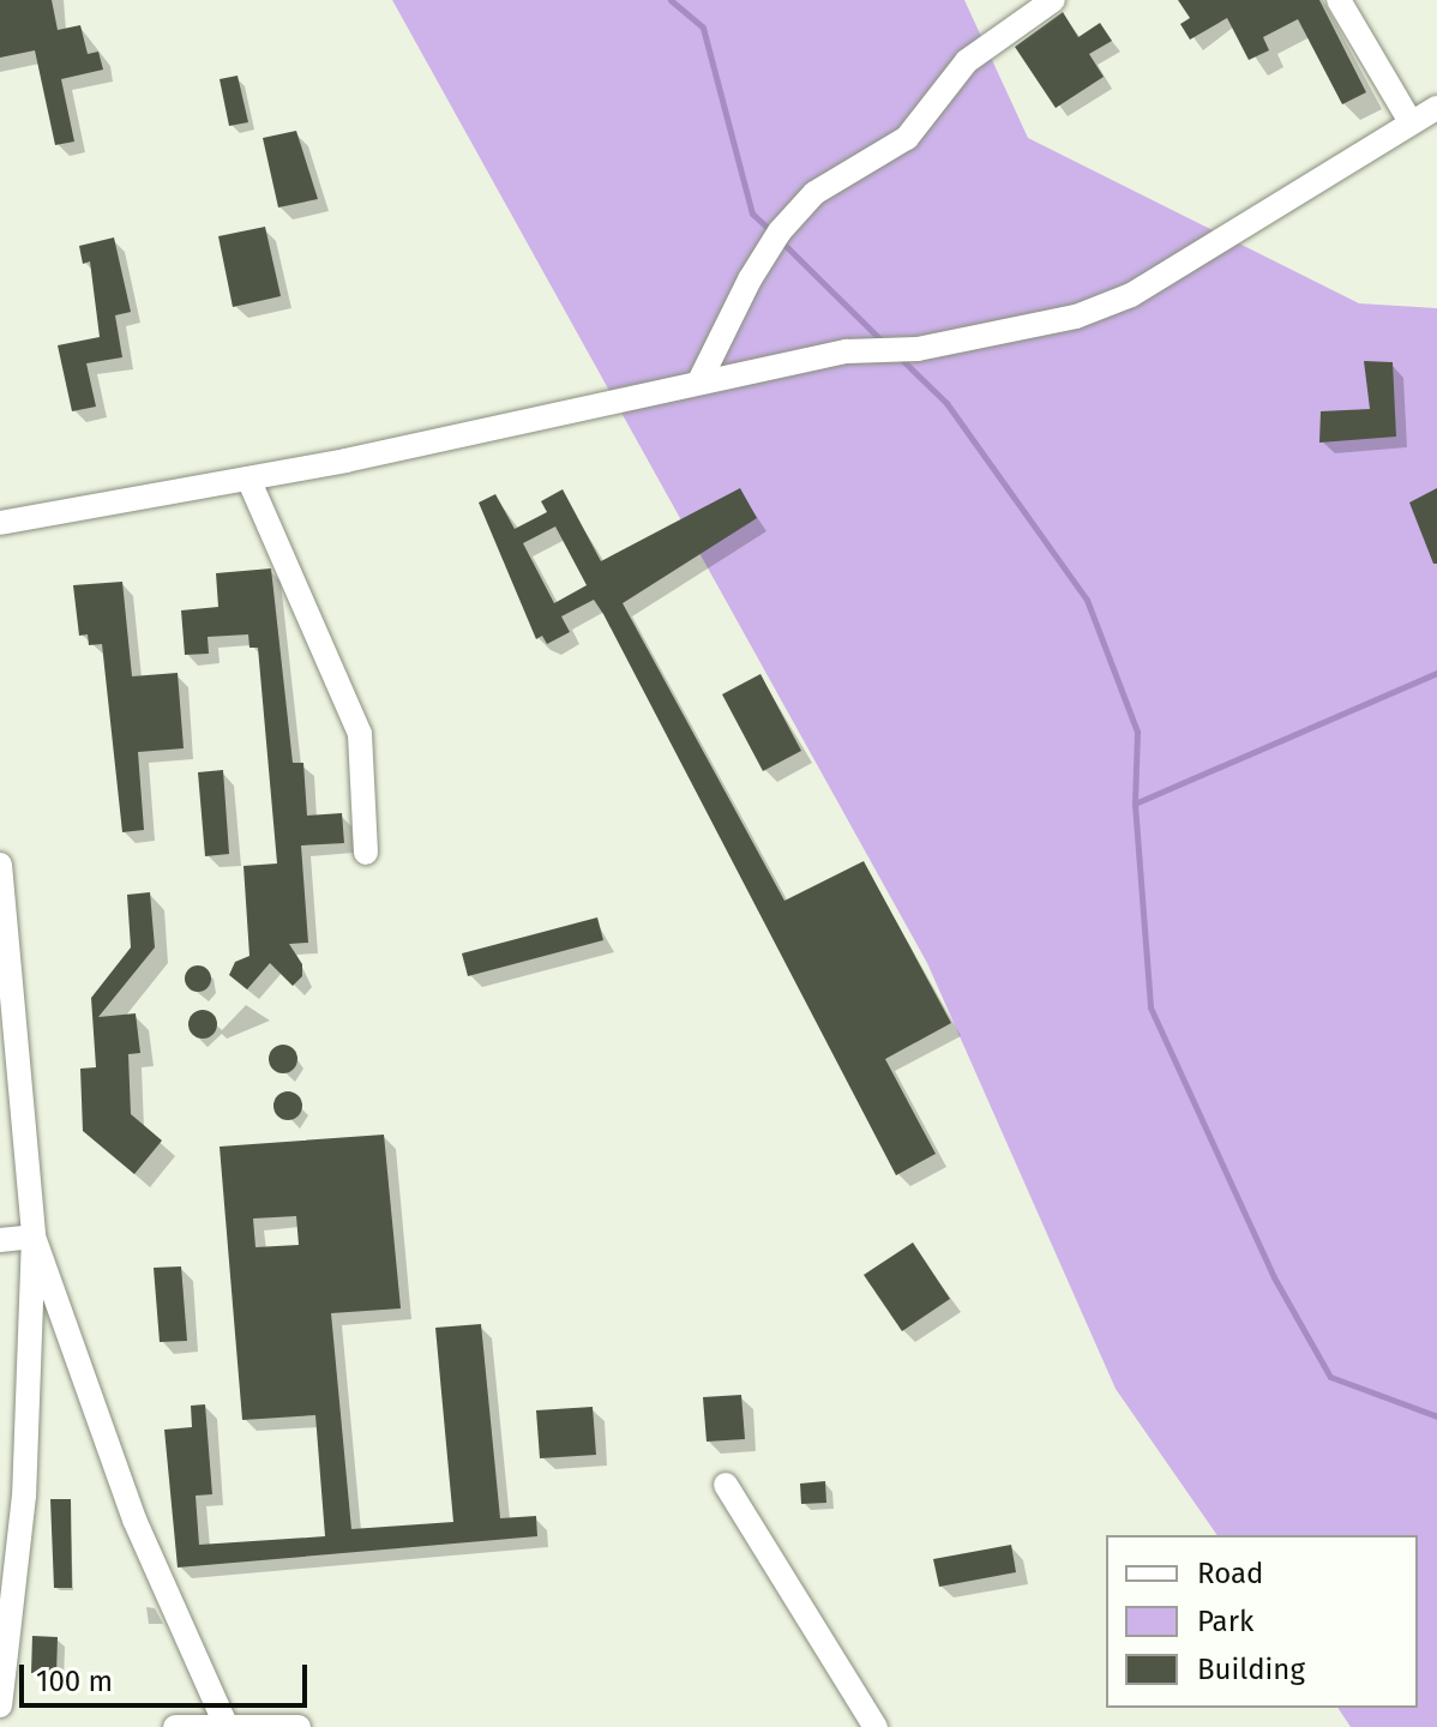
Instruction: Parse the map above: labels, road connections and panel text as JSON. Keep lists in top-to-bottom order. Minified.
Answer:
{"legend":["Road","Park","Building"],"scale_bar":"100 m"}
